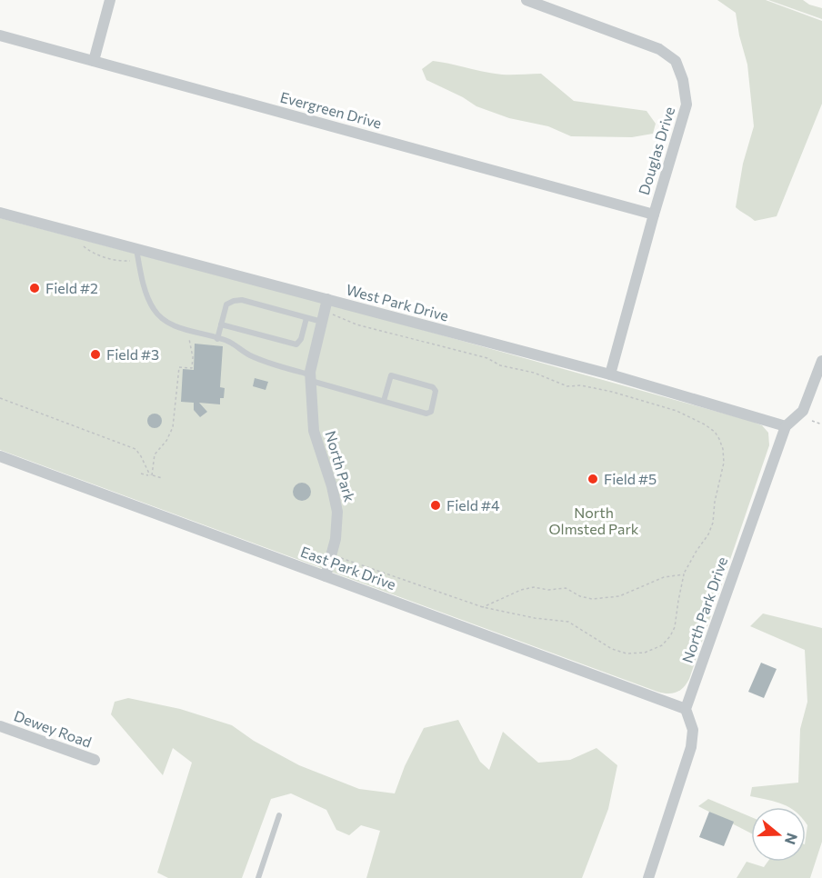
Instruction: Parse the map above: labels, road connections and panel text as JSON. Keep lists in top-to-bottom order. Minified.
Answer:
{"streets":{"street":["Evergreen Drive","Douglas Drive","West Park Drive","North Park","East Park Drive","North Park Drive","Dewey Road"]},"crossings":[["Evergreen Drive","Douglas Drive"],["Douglas Drive","West Park Drive"],["West Park Drive","North Park"],["West Park Drive","North Park Drive"],["North Park","East Park Drive"],["East Park Drive","North Park Drive"]],"parks":["North Olmsted Park"],"places":["Field #2","Field #3","Field #5","Field #4"],"north":"right"}
